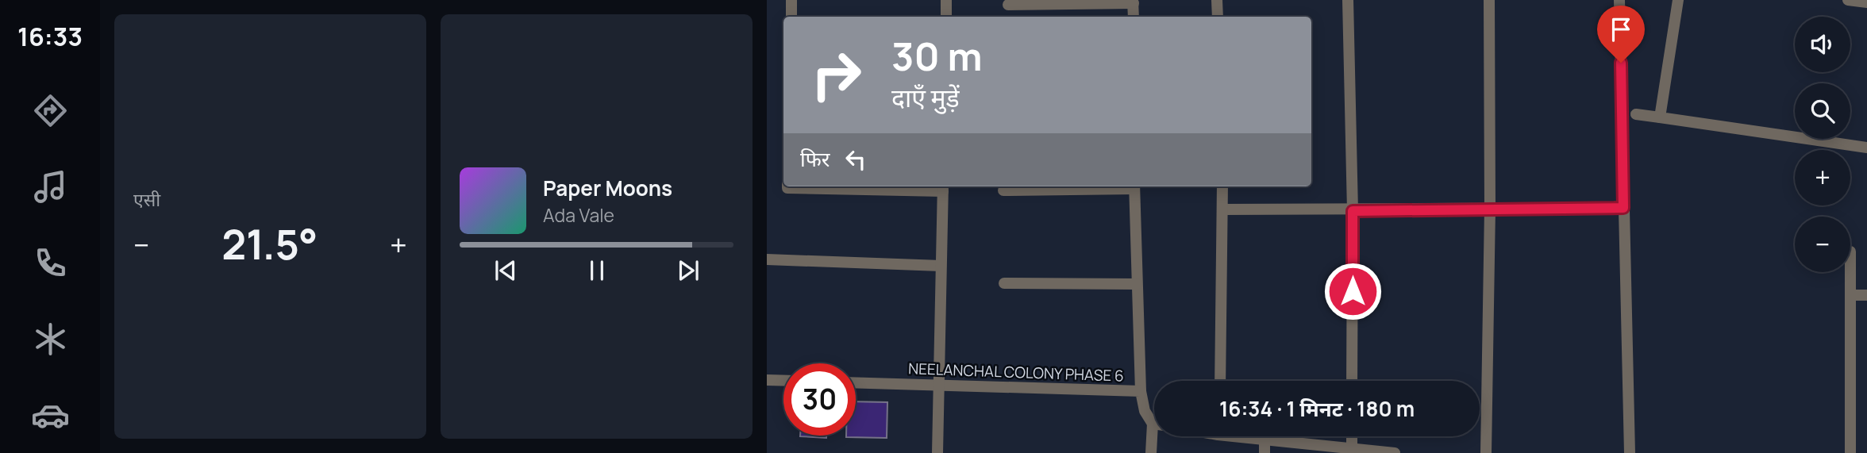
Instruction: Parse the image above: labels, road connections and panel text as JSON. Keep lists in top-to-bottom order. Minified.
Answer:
{"streets":{"street":["NEELANCHAL COLONY PHASE 6"]},"page":{"tabs":"16:33","tile":"एसी","map_buttons":["+","−"],"turn":["30 m","दाएँ मुड़ें"],"then":"फिर","song":["Paper Moons","Ada Vale"],"heat":["−","21.5°","+"],"limit":"30","trip":"16:34 · 1 मिनट · 180 m"}}
